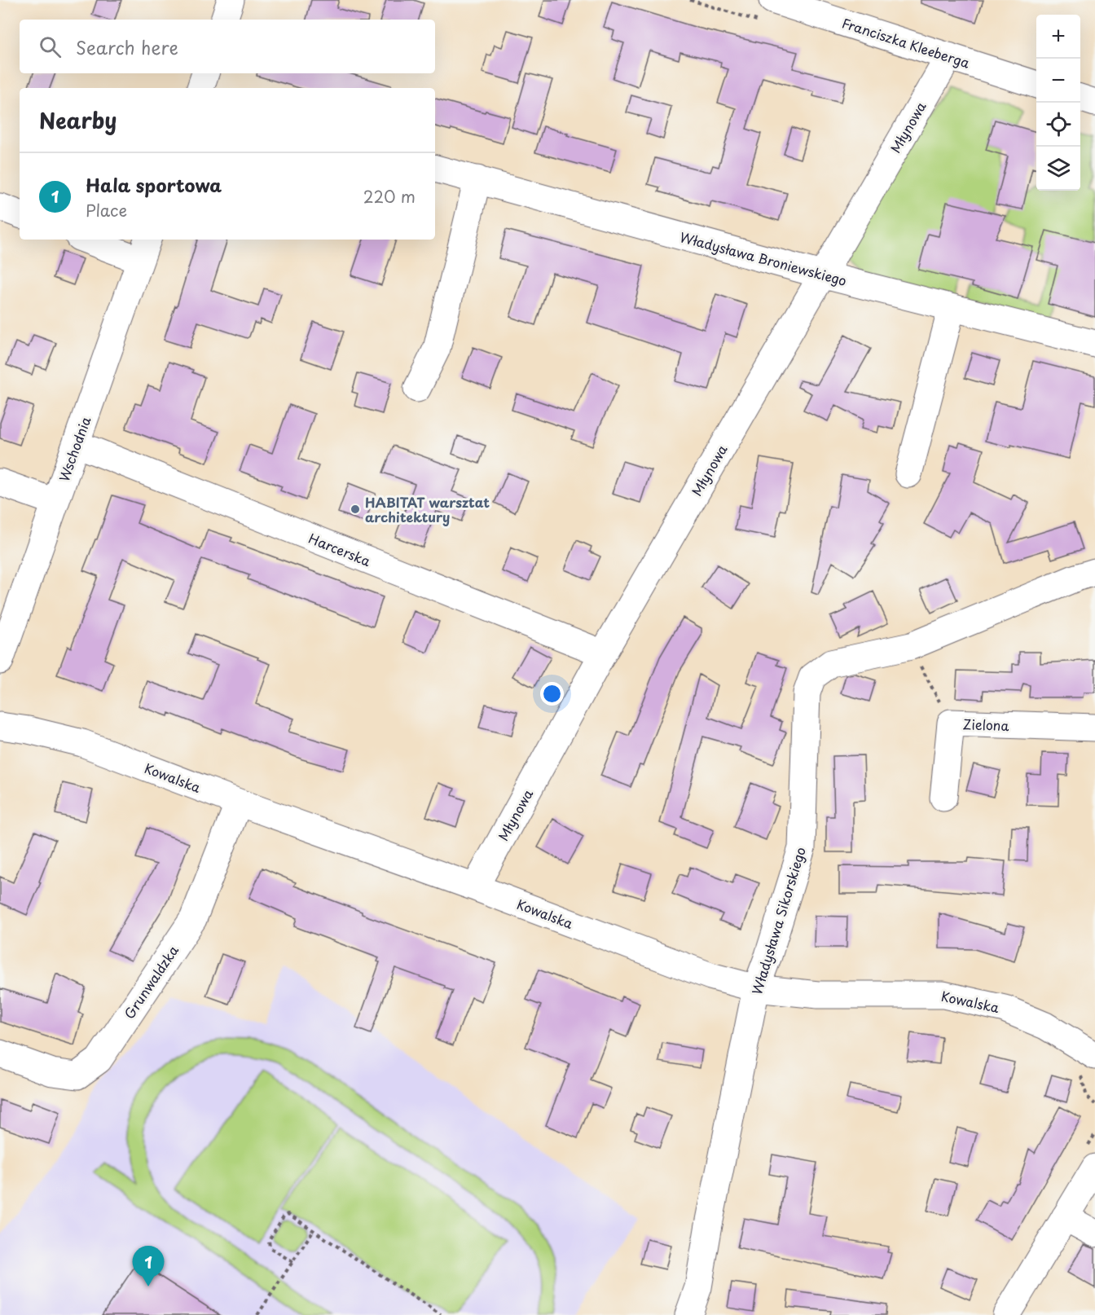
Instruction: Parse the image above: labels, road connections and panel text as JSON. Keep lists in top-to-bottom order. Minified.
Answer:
{"streets":{"street":["Franciszka Kleeberga","Młynowa","Władysława Broniewskiego","Wschodnia","Harcerska","Zielona","Kowalska","Władysława Sikorskiego","Grunwaldzka"]},"crossings":[["Franciszka Kleeberga","Młynowa"],["Młynowa","Władysława Broniewskiego"],["Młynowa","Harcerska"],["Młynowa","Kowalska"],["Wschodnia","Harcerska"],["Kowalska","Władysława Sikorskiego"],["Kowalska","Grunwaldzka"]],"places":["HABITAT warsztat architektury"],"page":{"map_buttons":["+","−"],"search":"Search here","heading":"Nearby","list":[{"mark":"1","name":"Hala sportowa","note":"Place","value":"220 m"}],"pins":"1"}}
